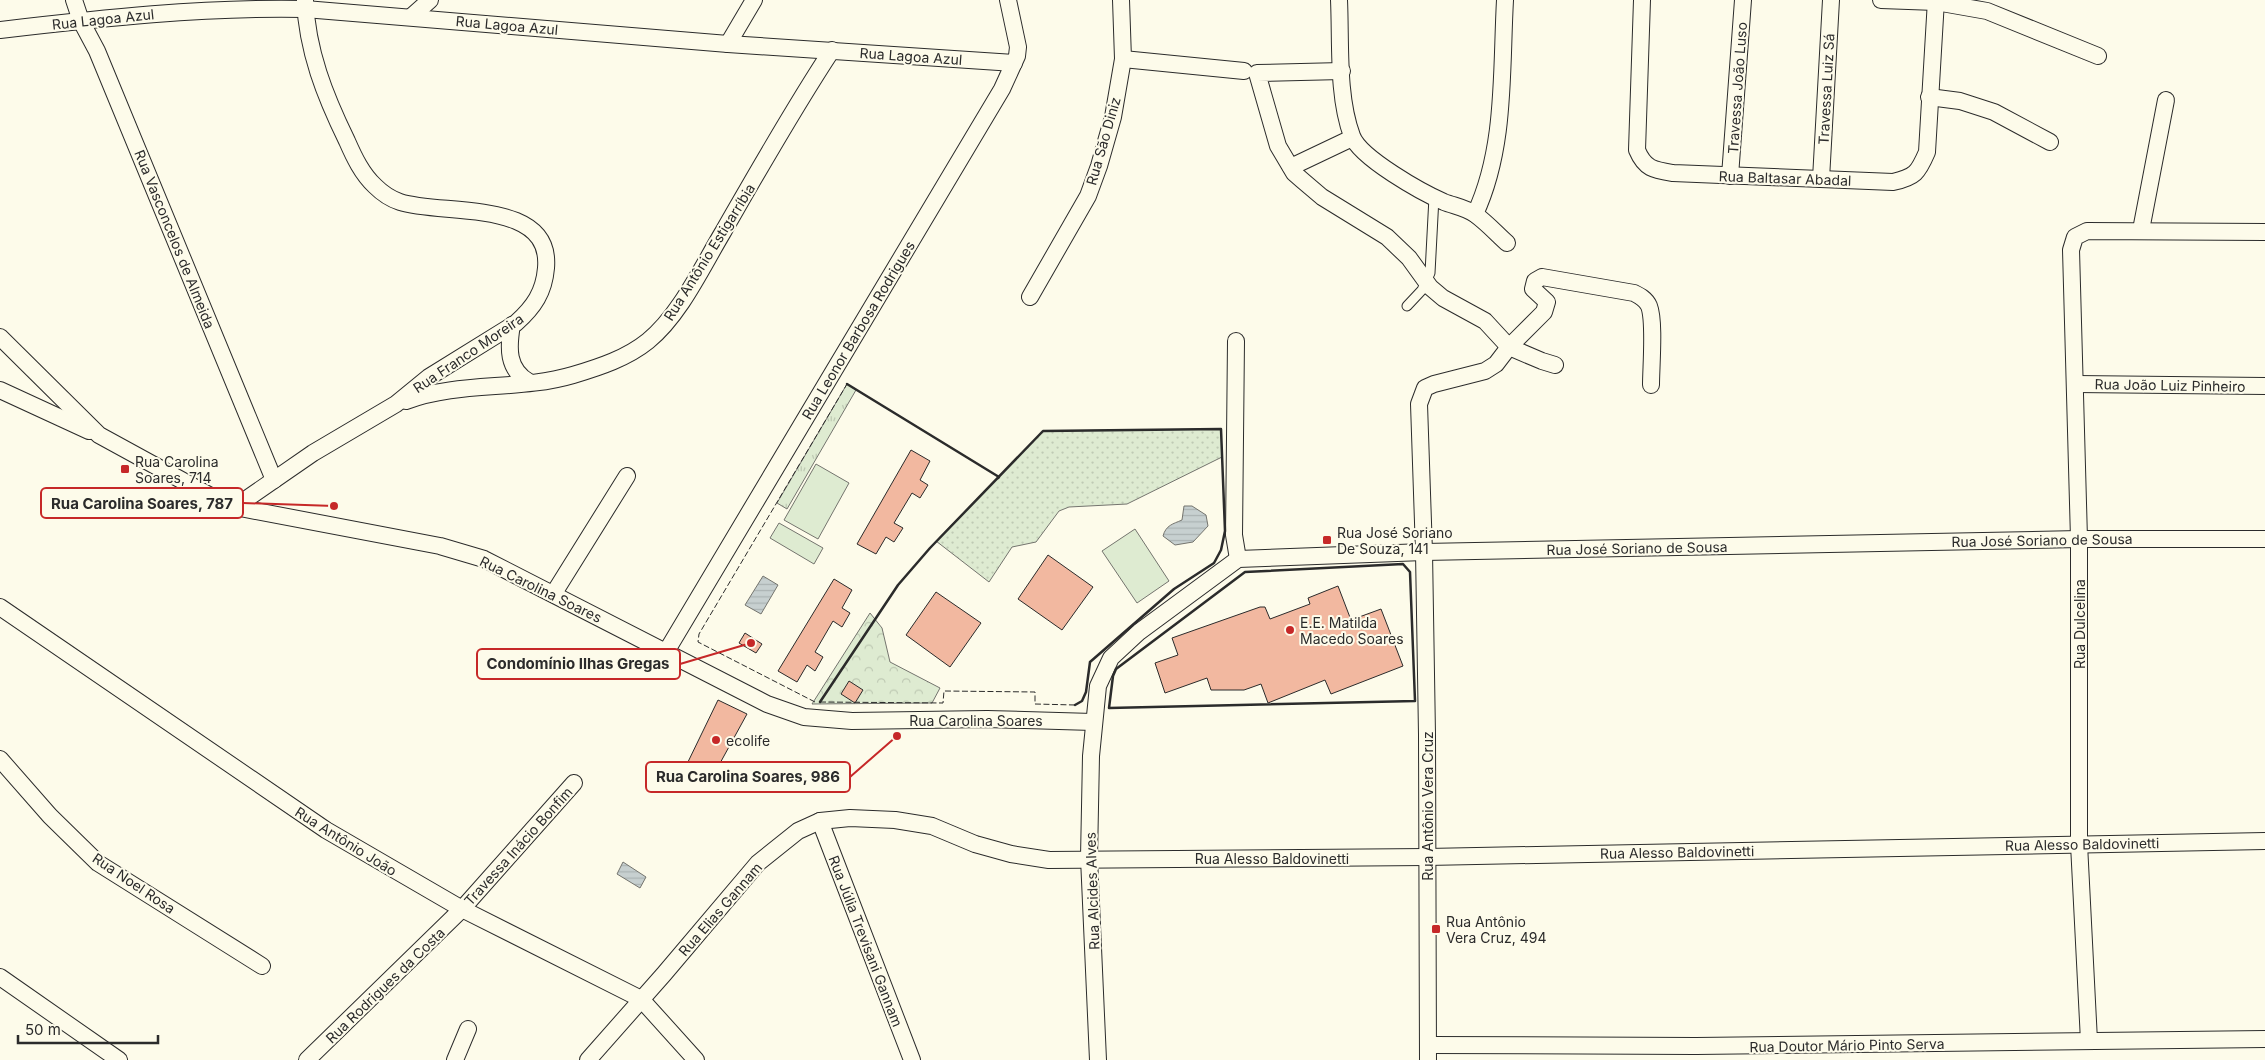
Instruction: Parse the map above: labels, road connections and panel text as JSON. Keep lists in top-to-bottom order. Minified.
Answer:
{"streets":{"street":["Rua Lagoa Azul","Travessa João Luso","Travessa Luiz Sá","Rua São Diniz","Rua Baltasar Abadal","Rua Vasconcelos de Almeida","Rua Antônio Estigarríbia","Rua Leonor Barbosa Rodrigues","Rua Franco Moreira","Rua João Luiz Pinheiro","Rua José Soriano de Sousa","Rua Carolina Soares","Rua Dulcelina","Rua Antônio Vera Cruz","Rua Antônio João","Rua Alesso Baldovinetti","Travessa Inácio Bonfim","Rua Noel Rosa","Rua Alcides Alves","Rua Elias Gannam","Rua Júlia Trevisani Gannam","Rua Rodrigues da Costa","Rua Doutor Mário Pinto Serva"]},"crossings":[["Rua Lagoa Azul","Rua Vasconcelos de Almeida"],["Rua Lagoa Azul","Rua Antônio Estigarríbia"],["Rua Lagoa Azul","Rua Leonor Barbosa Rodrigues"],["Rua Lagoa Azul","Rua Franco Moreira"],["Travessa João Luso","Rua Baltasar Abadal"],["Travessa Luiz Sá","Rua Baltasar Abadal"],["Rua Vasconcelos de Almeida","Rua Franco Moreira"],["Rua Antônio Estigarríbia","Rua Franco Moreira"],["Rua Leonor Barbosa Rodrigues","Rua Carolina Soares"],["Rua Franco Moreira","Rua Carolina Soares"],["Rua João Luiz Pinheiro","Rua Dulcelina"],["Rua José Soriano de Sousa","Rua Dulcelina"],["Rua José Soriano de Sousa","Rua Antônio Vera Cruz"],["Rua Carolina Soares","Rua Alcides Alves"],["Rua Dulcelina","Rua Alesso Baldovinetti"],["Rua Dulcelina","Rua Doutor Mário Pinto Serva"],["Rua Antônio Vera Cruz","Rua Alesso Baldovinetti"],["Rua Antônio Vera Cruz","Rua Doutor Mário Pinto Serva"],["Rua Antônio João","Travessa Inácio Bonfim"],["Rua Antônio João","Rua Elias Gannam"],["Rua Antônio João","Rua Rodrigues da Costa"],["Rua Alesso Baldovinetti","Rua Alcides Alves"],["Rua Alesso Baldovinetti","Rua Elias Gannam"],["Travessa Inácio Bonfim","Rua Rodrigues da Costa"],["Rua Alcides Alves","Rua Elias Gannam"],["Rua Elias Gannam","Rua Júlia Trevisani Gannam"]],"places":{"transit":["Rua Carolina Soares, 714","Rua José Soriano De Souza, 141","Rua Antônio Vera Cruz, 494"],"other":["Rua Carolina Soares, 787","E.E. Matilda Macedo Soares","Condomínio Ilhas Gregas","Rua Carolina Soares, 986","ecolife"]},"scale_bar":"50 m"}
